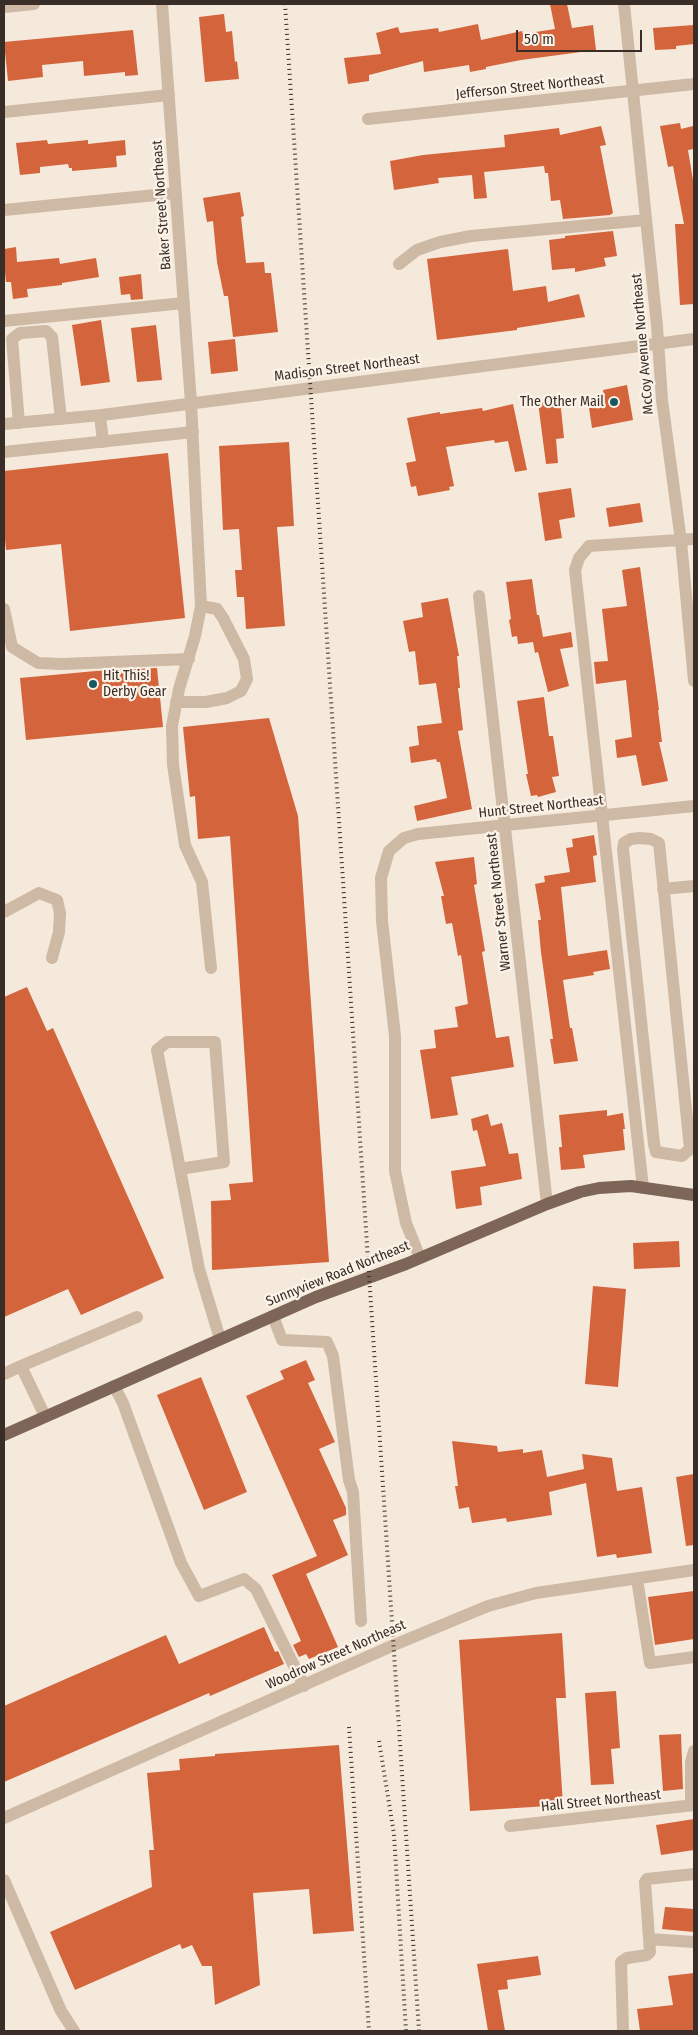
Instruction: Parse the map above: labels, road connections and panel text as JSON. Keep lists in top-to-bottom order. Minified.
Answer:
{"streets":{"main road":["Sunnyview Road Northeast"],"street":["Jefferson Street Northeast","Baker Street Northeast","McCoy Avenue Northeast","Madison Street Northeast","Hunt Street Northeast","Warner Street Northeast","Woodrow Street Northeast","Hall Street Northeast"]},"crossings":[["Jefferson Street Northeast","McCoy Avenue Northeast"],["Baker Street Northeast","Madison Street Northeast"],["McCoy Avenue Northeast","Madison Street Northeast"],["Hunt Street Northeast","Warner Street Northeast"],["Hunt Street Northeast","Sunnyview Road Northeast"],["Warner Street Northeast","Sunnyview Road Northeast"]],"places":["The Other Mail","Hit This! Derby Gear"],"scale_bar":"50 m"}
